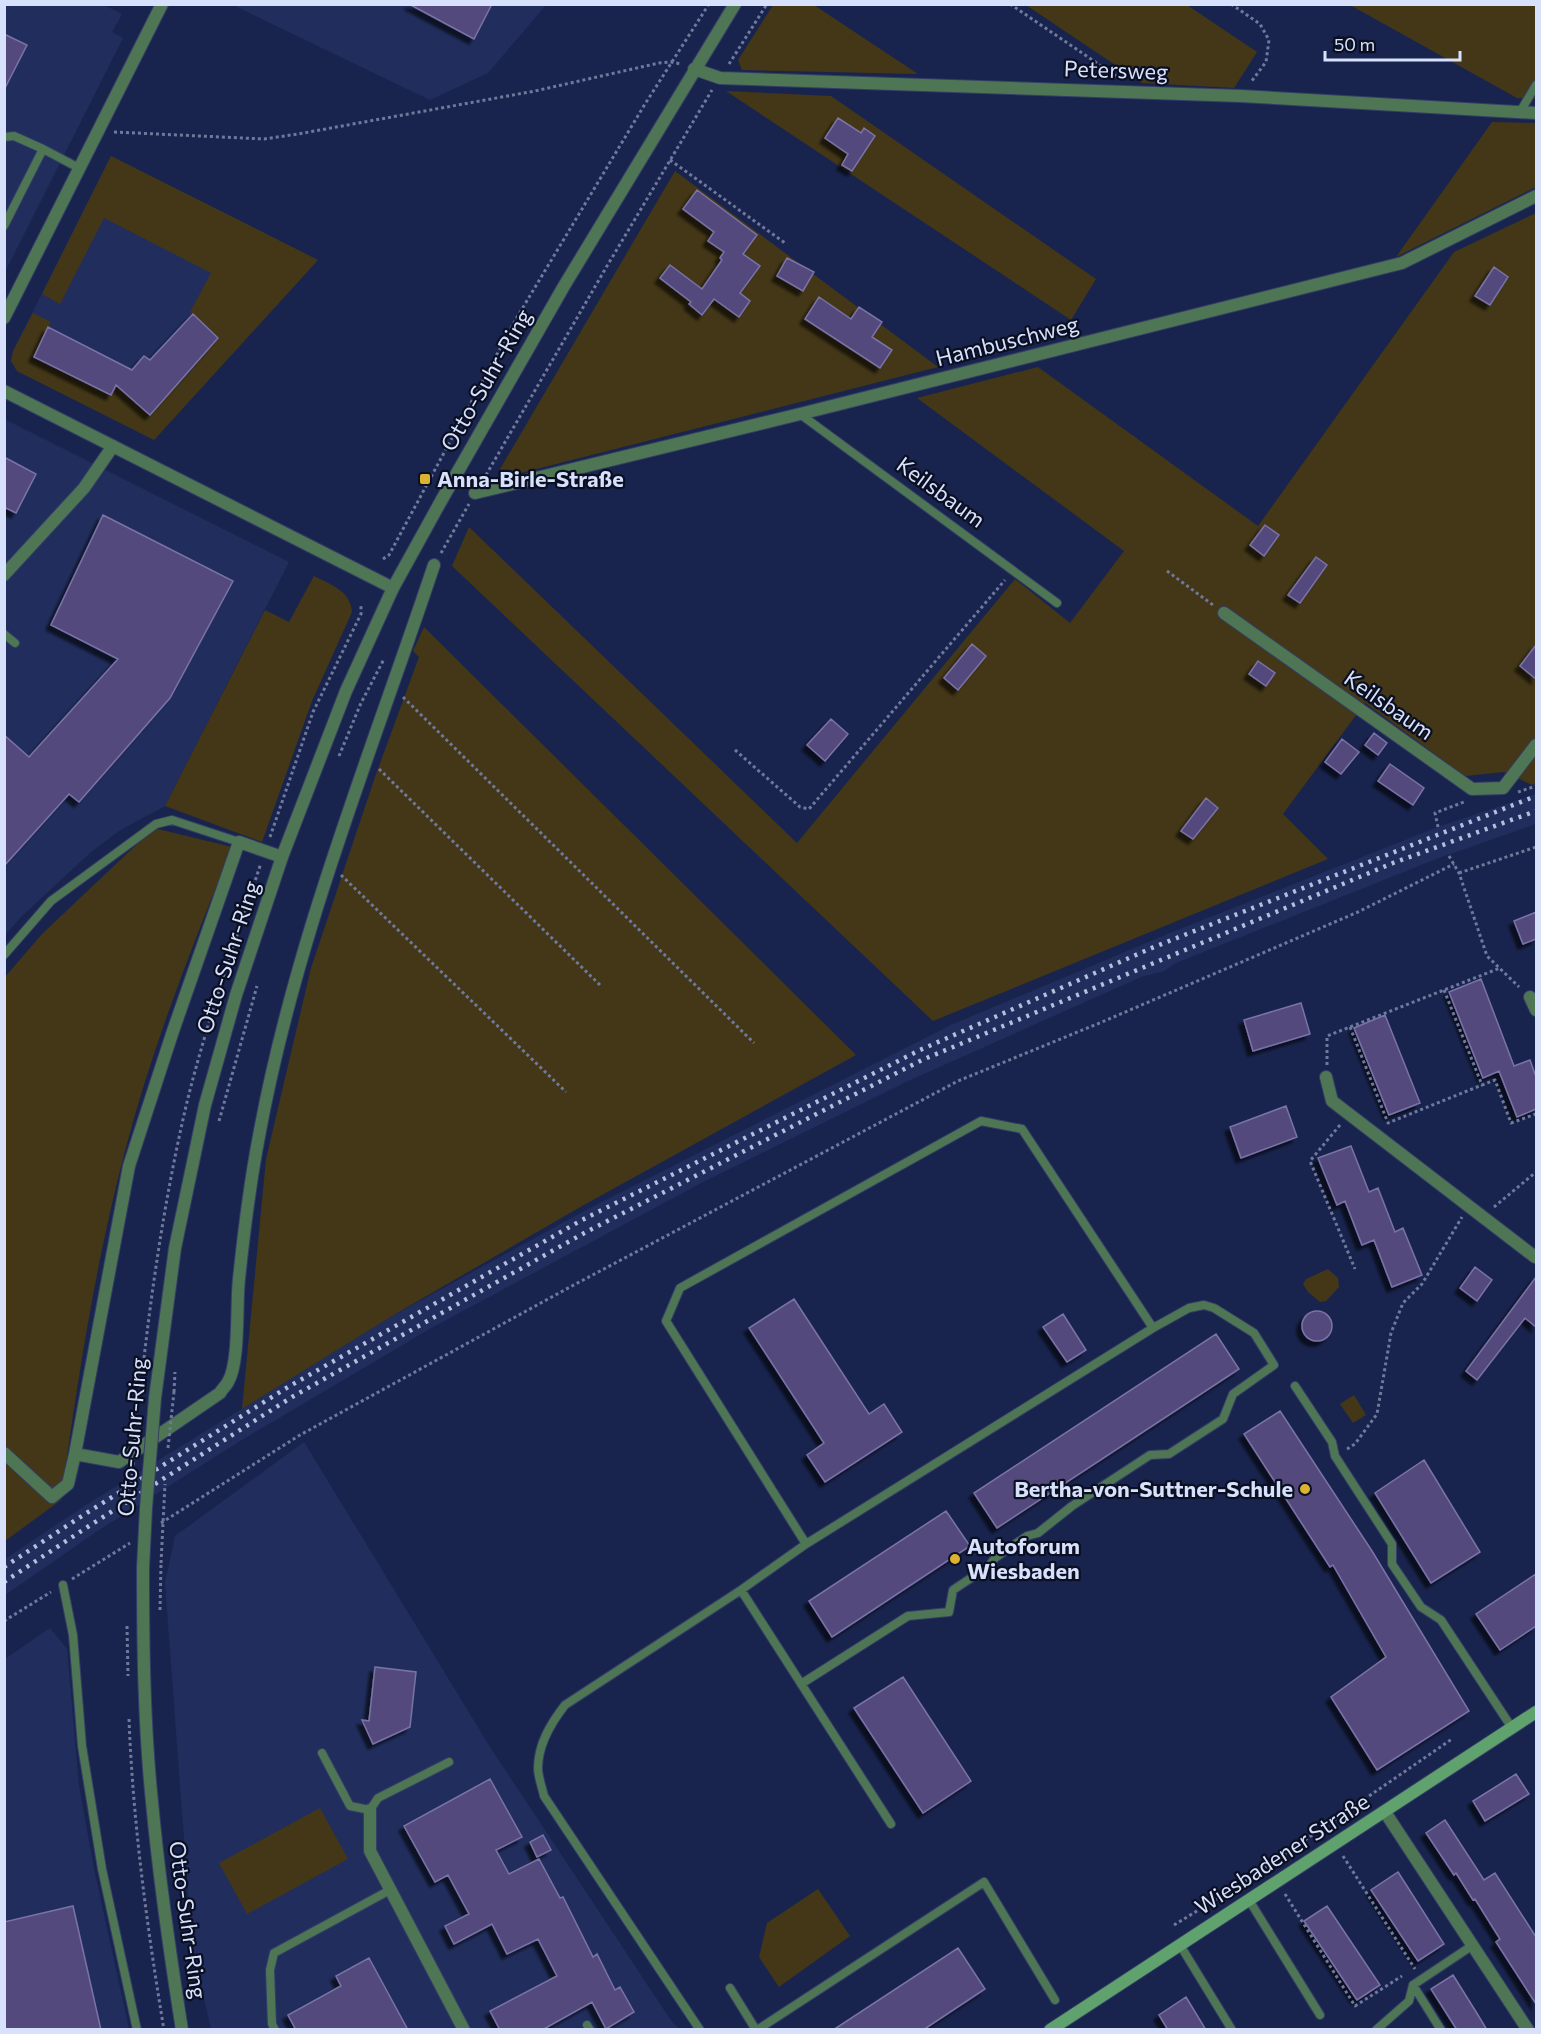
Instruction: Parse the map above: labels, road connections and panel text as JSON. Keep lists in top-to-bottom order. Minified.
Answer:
{"streets":{"main road":["Wiesbadener Straße"],"street":["Petersweg","Hambuschweg","Otto-Suhr-Ring","Keilsbaum"]},"crossings":[["Petersweg","Otto-Suhr-Ring"],["Hambuschweg","Keilsbaum"]],"places":{"transit":["Anna-Birle-Straße"],"other":["Bertha-von-Suttner-Schule","Autoforum Wiesbaden"]},"scale_bar":"50 m"}
